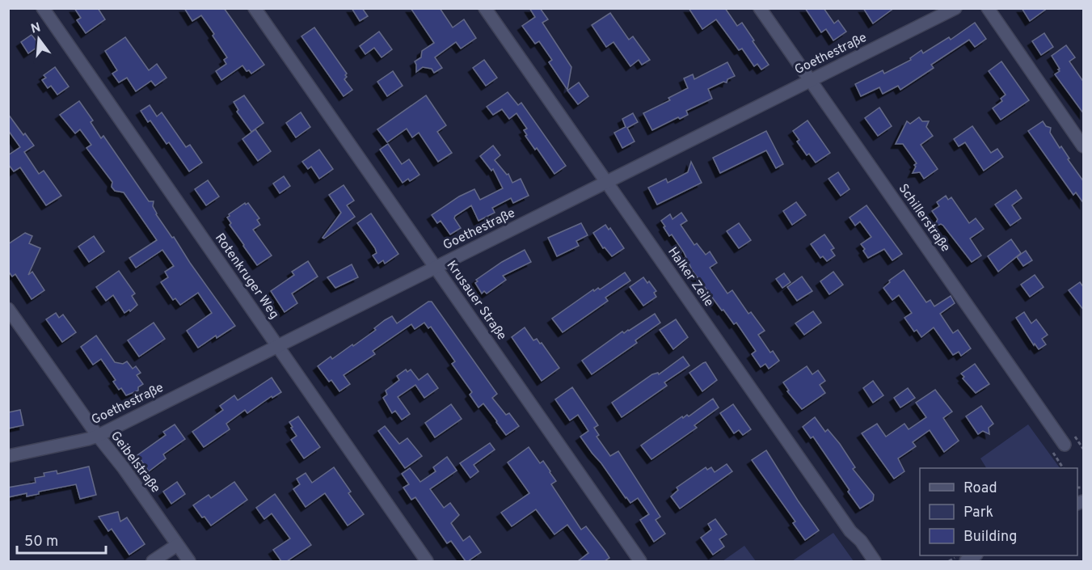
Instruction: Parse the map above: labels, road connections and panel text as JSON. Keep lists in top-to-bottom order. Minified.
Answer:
{"streets":{"street":["Goethestraße","Schillerstraße","Rotenkruger Weg","Halker Zeile","Krusauer Straße","Geibelstraße"]},"crossings":[["Goethestraße","Schillerstraße"],["Goethestraße","Rotenkruger Weg"],["Goethestraße","Halker Zeile"],["Goethestraße","Krusauer Straße"],["Goethestraße","Geibelstraße"]],"legend":["Road","Park","Building"],"scale_bar":"50 m","north":"top"}
